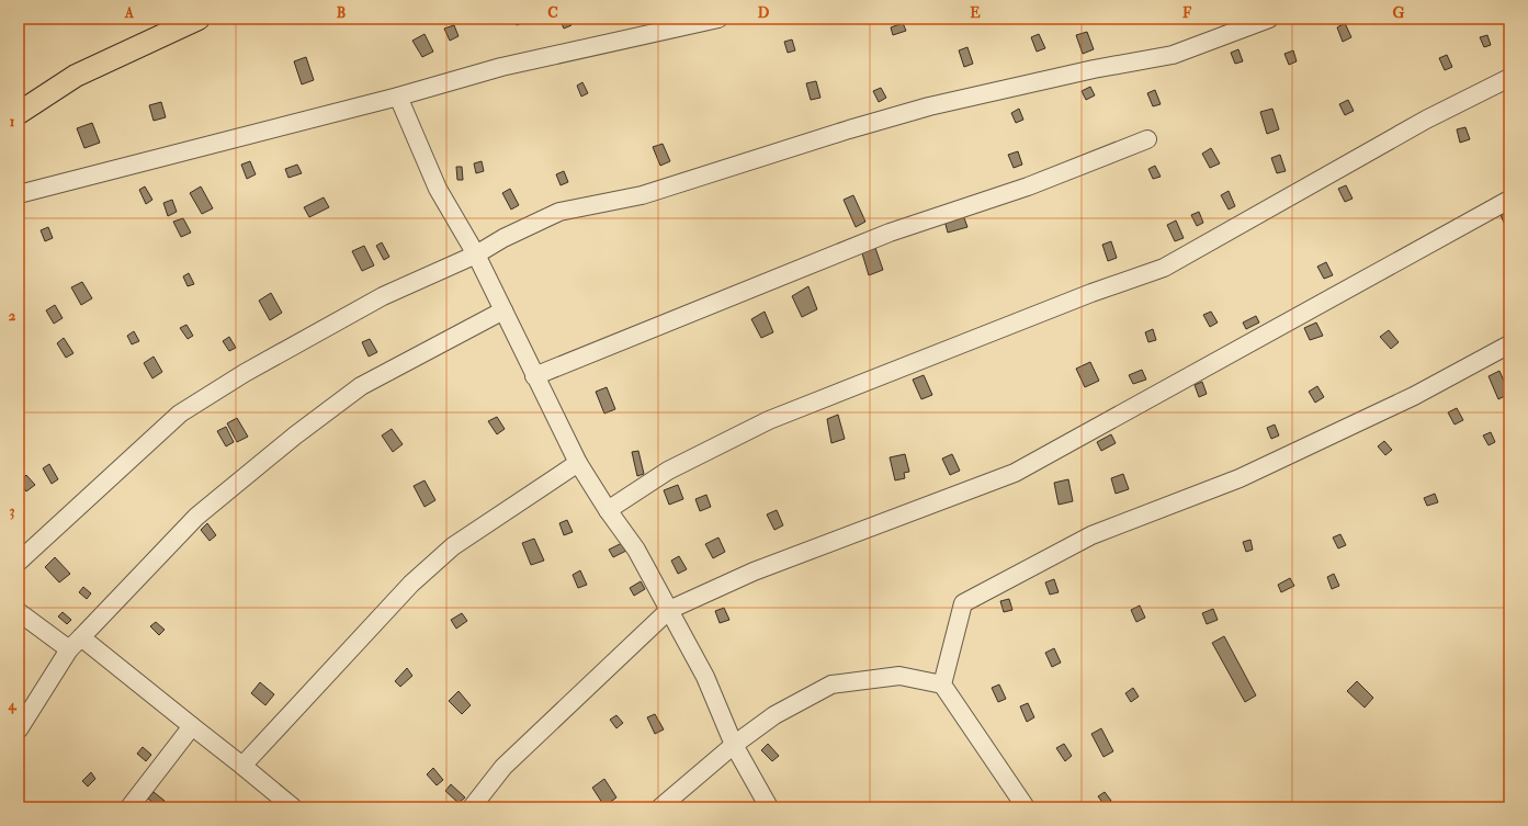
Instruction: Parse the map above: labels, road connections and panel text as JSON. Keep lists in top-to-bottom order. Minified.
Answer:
{"grid":{"columns":["A","B","C","D","E","F","G"],"rows":["1","2","3","4"]}}
